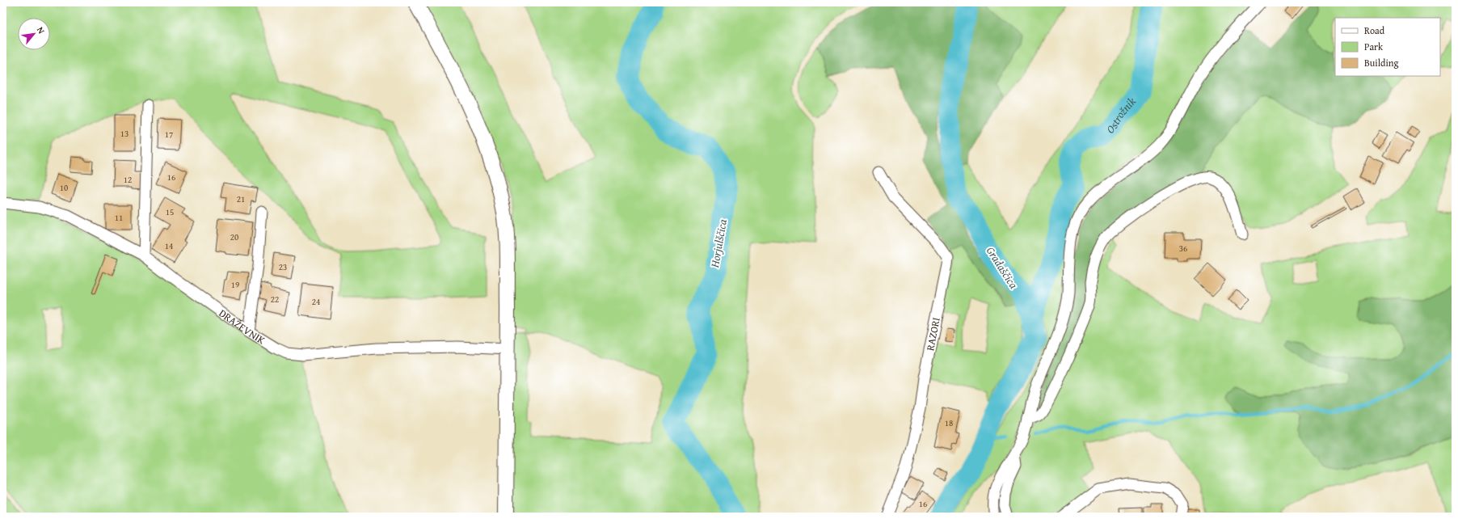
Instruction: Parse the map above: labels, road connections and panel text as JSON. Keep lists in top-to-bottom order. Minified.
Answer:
{"streets":{"street":["DRAŽEVNIK","RAZORI"]},"water":["Ostrožnik","Horjulščica","Gradaščica"],"house_numbers":["13","17","16","12","10","21","15","11","20","14","36","23","19","22","24","18","16"],"legend":["Road","Park","Building"],"north":"top right"}
